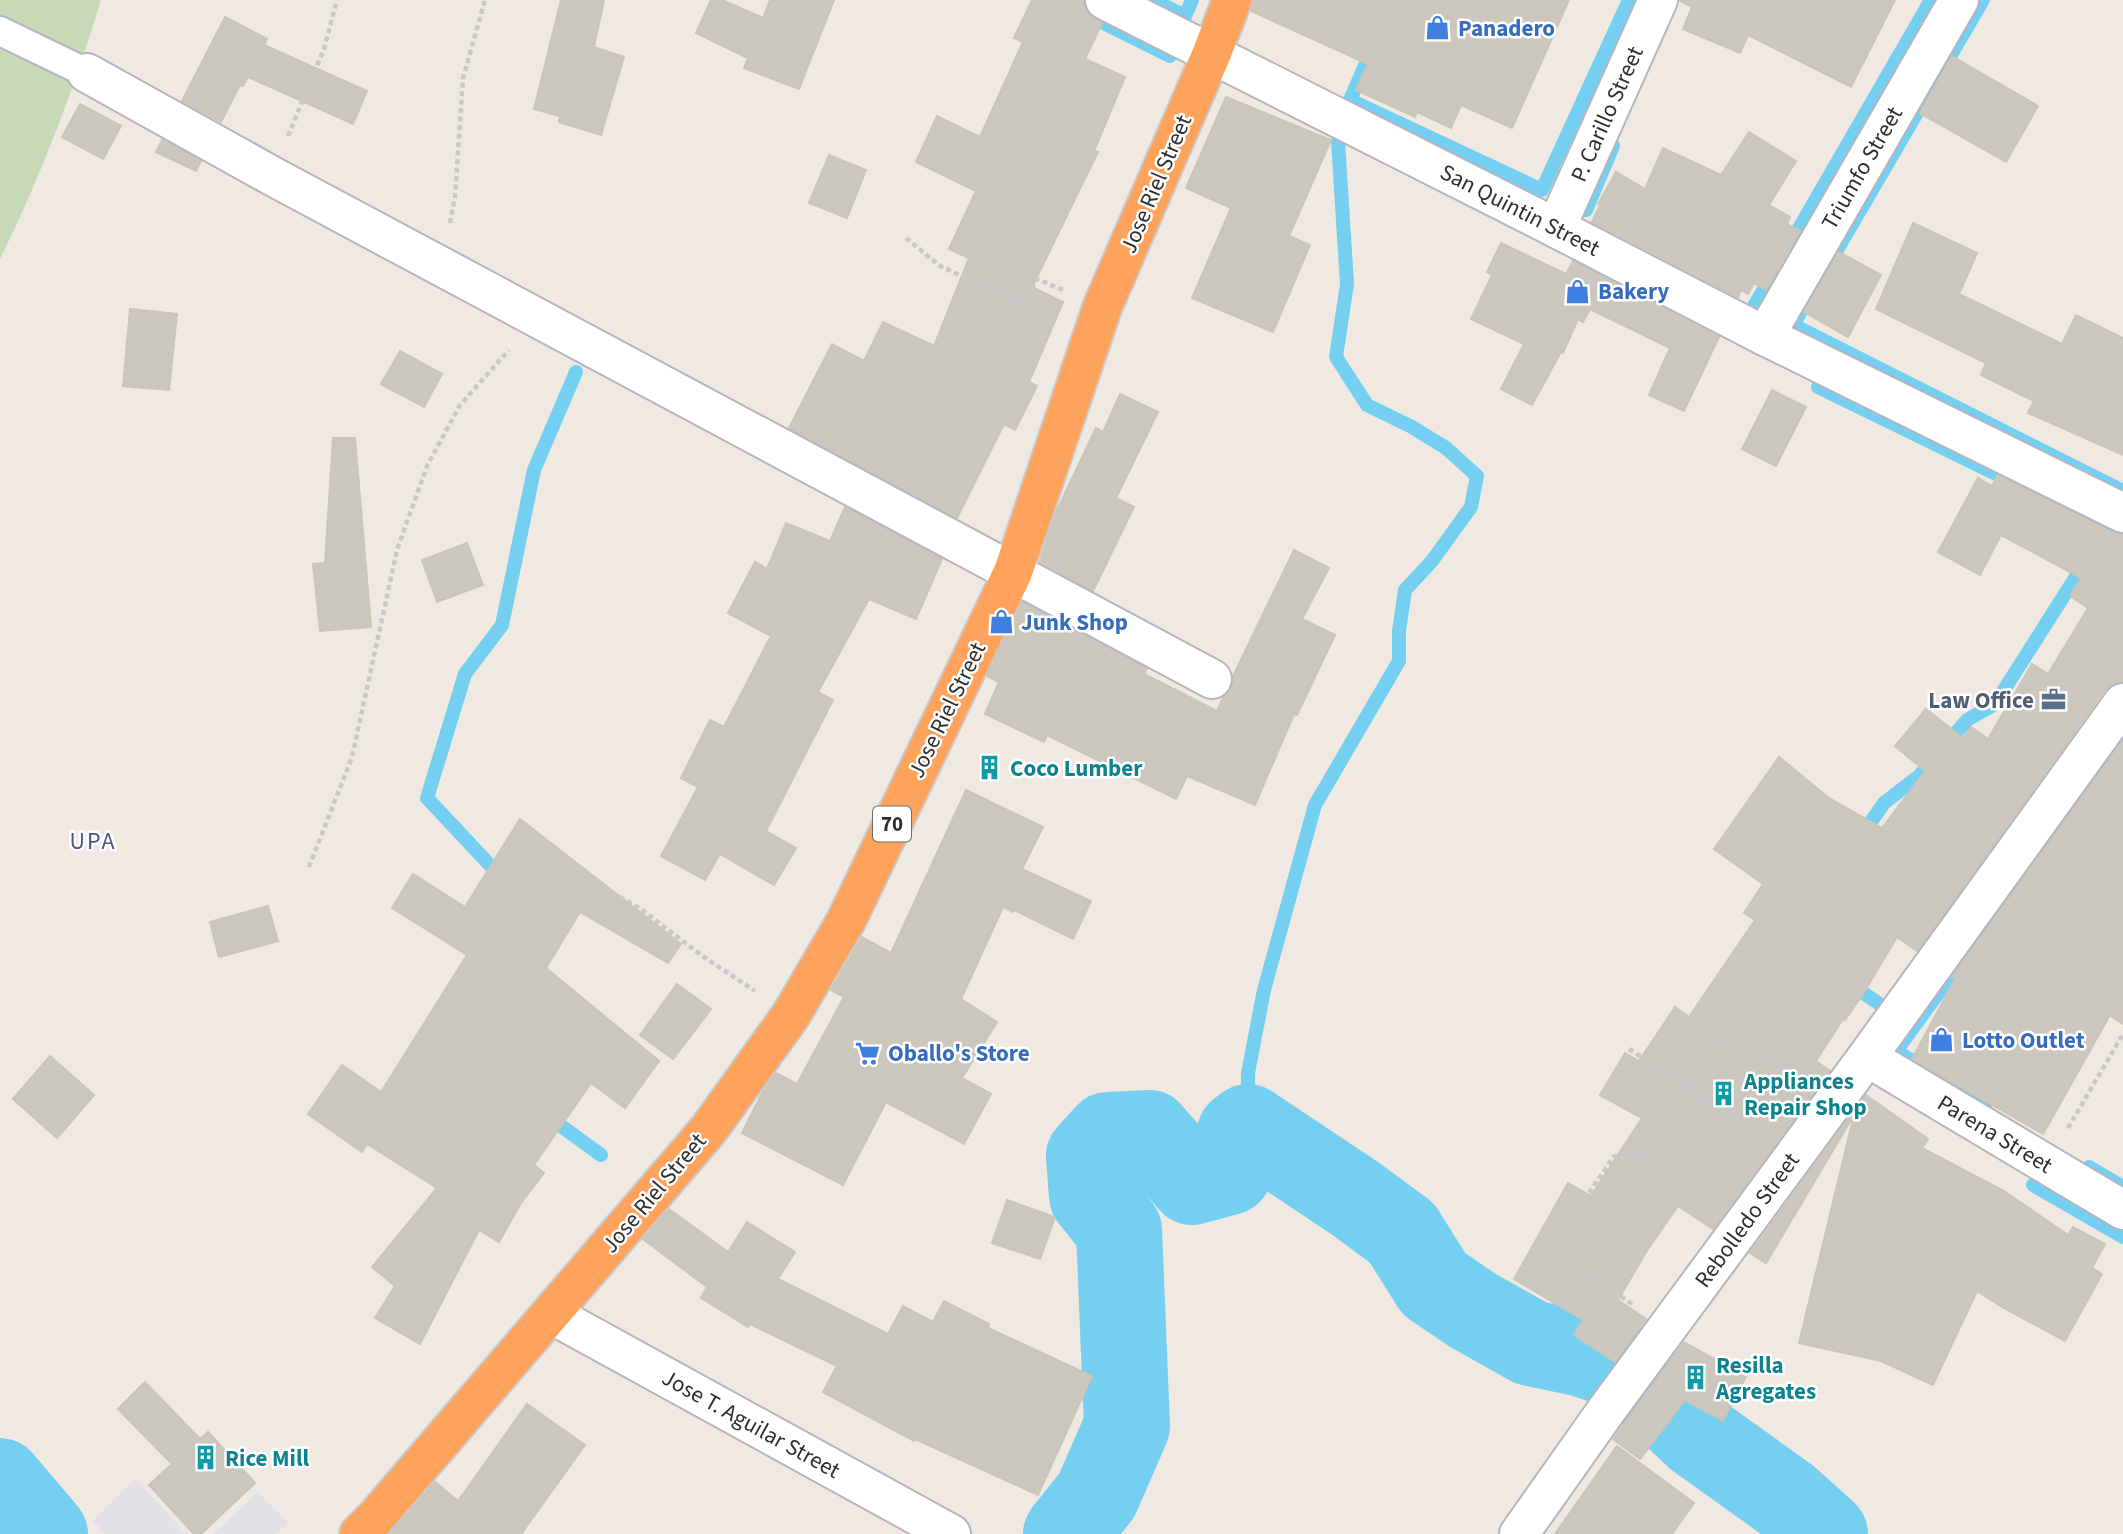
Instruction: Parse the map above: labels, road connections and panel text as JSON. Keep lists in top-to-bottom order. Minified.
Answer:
{"streets":{"highway":["Jose Riel Street","70"],"street":["P. Carillo Street","Triumfo Street","San Quintin Street","Parena Street","Rebolledo Street","Jose T. Aguilar Street"]},"crossings":[["P. Carillo Street","San Quintin Street"],["Triumfo Street","San Quintin Street"],["Jose Riel Street","San Quintin Street"],["Jose Riel Street","Jose T. Aguilar Street"],["Parena Street","Rebolledo Street"]],"districts":["UPA"],"places":{"shop":["Panadero","Bakery","Junk Shop","Lotto Outlet"],"office":["Law Office"],"building":["Coco Lumber","Appliances Repair Shop","Resilla Agregates","Rice Mill"],"supermarket":["Oballo's Store"]}}
